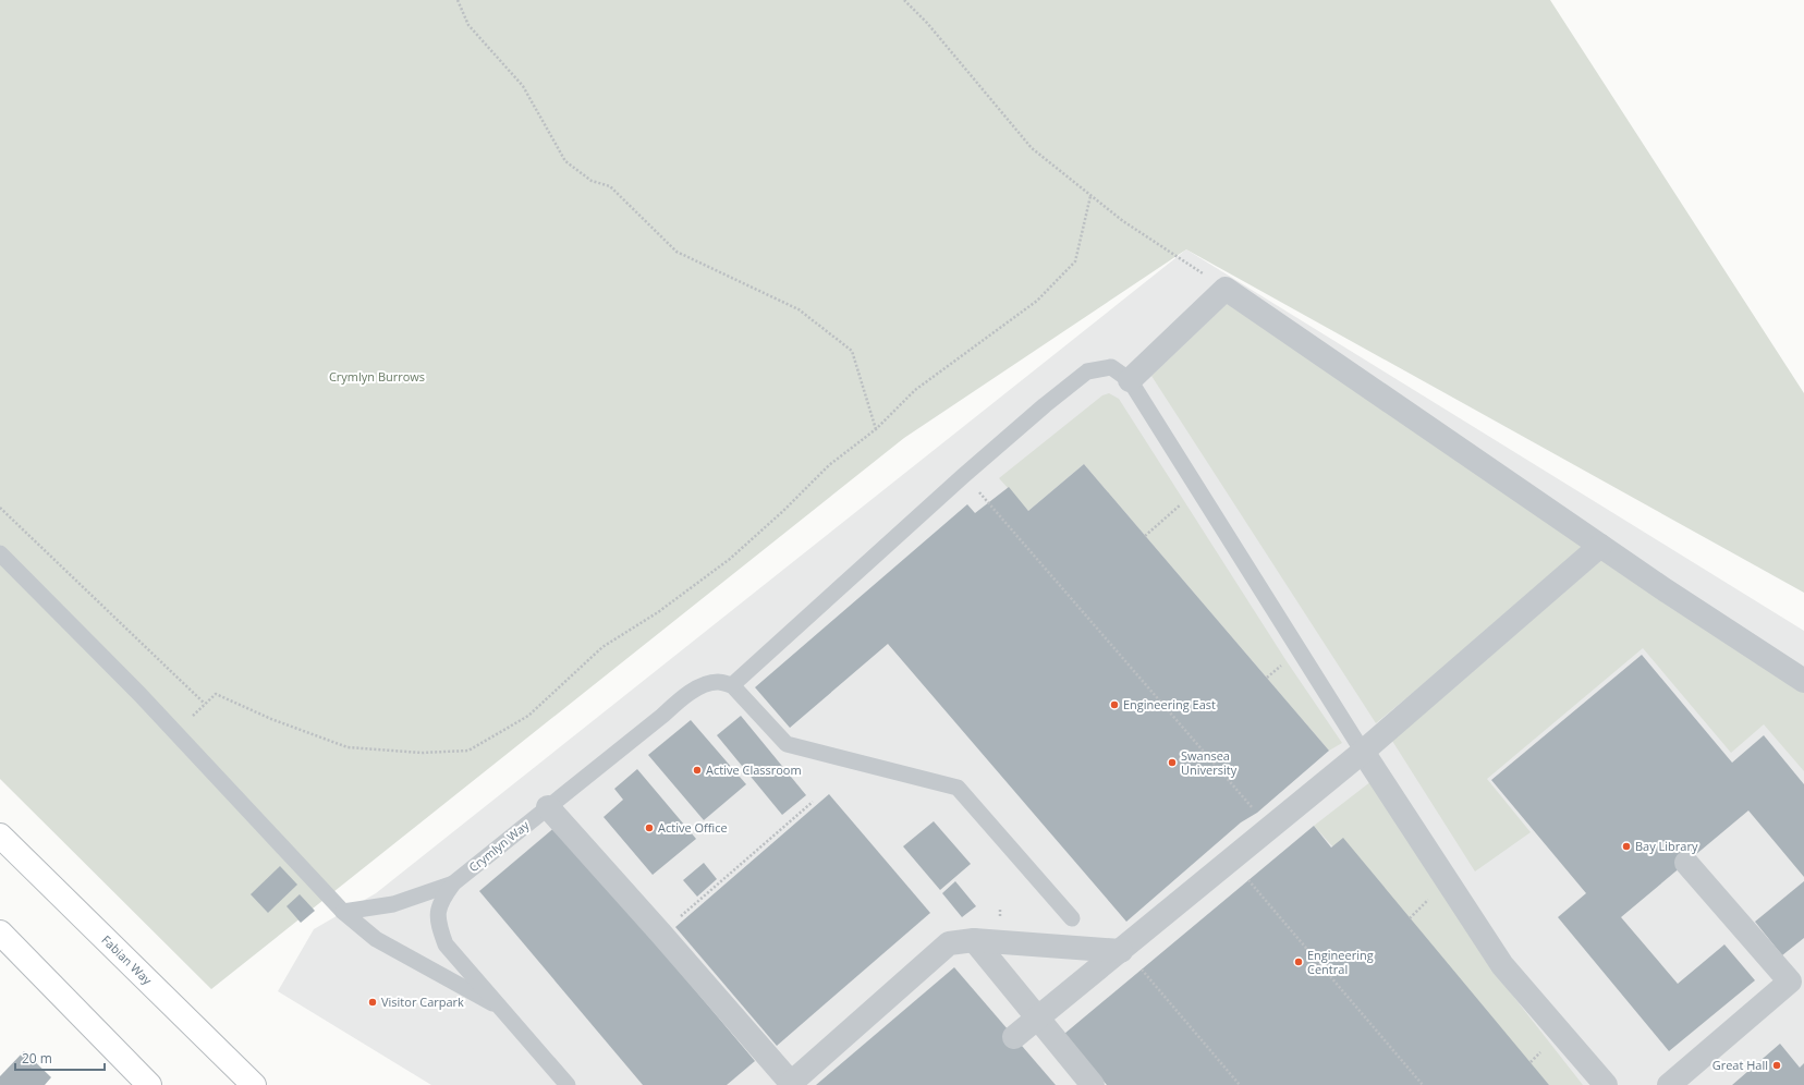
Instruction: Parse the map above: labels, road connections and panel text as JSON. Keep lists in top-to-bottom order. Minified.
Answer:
{"streets":{"highway":["Fabian Way"],"lane":["Crymlyn Way"]},"parks":["Crymlyn Burrows"],"places":["Engineering East","Swansea University","Active Classroom","Active Office","Bay Library","Engineering Central","Visitor Carpark","Great Hall"],"scale_bar":"20 m"}
